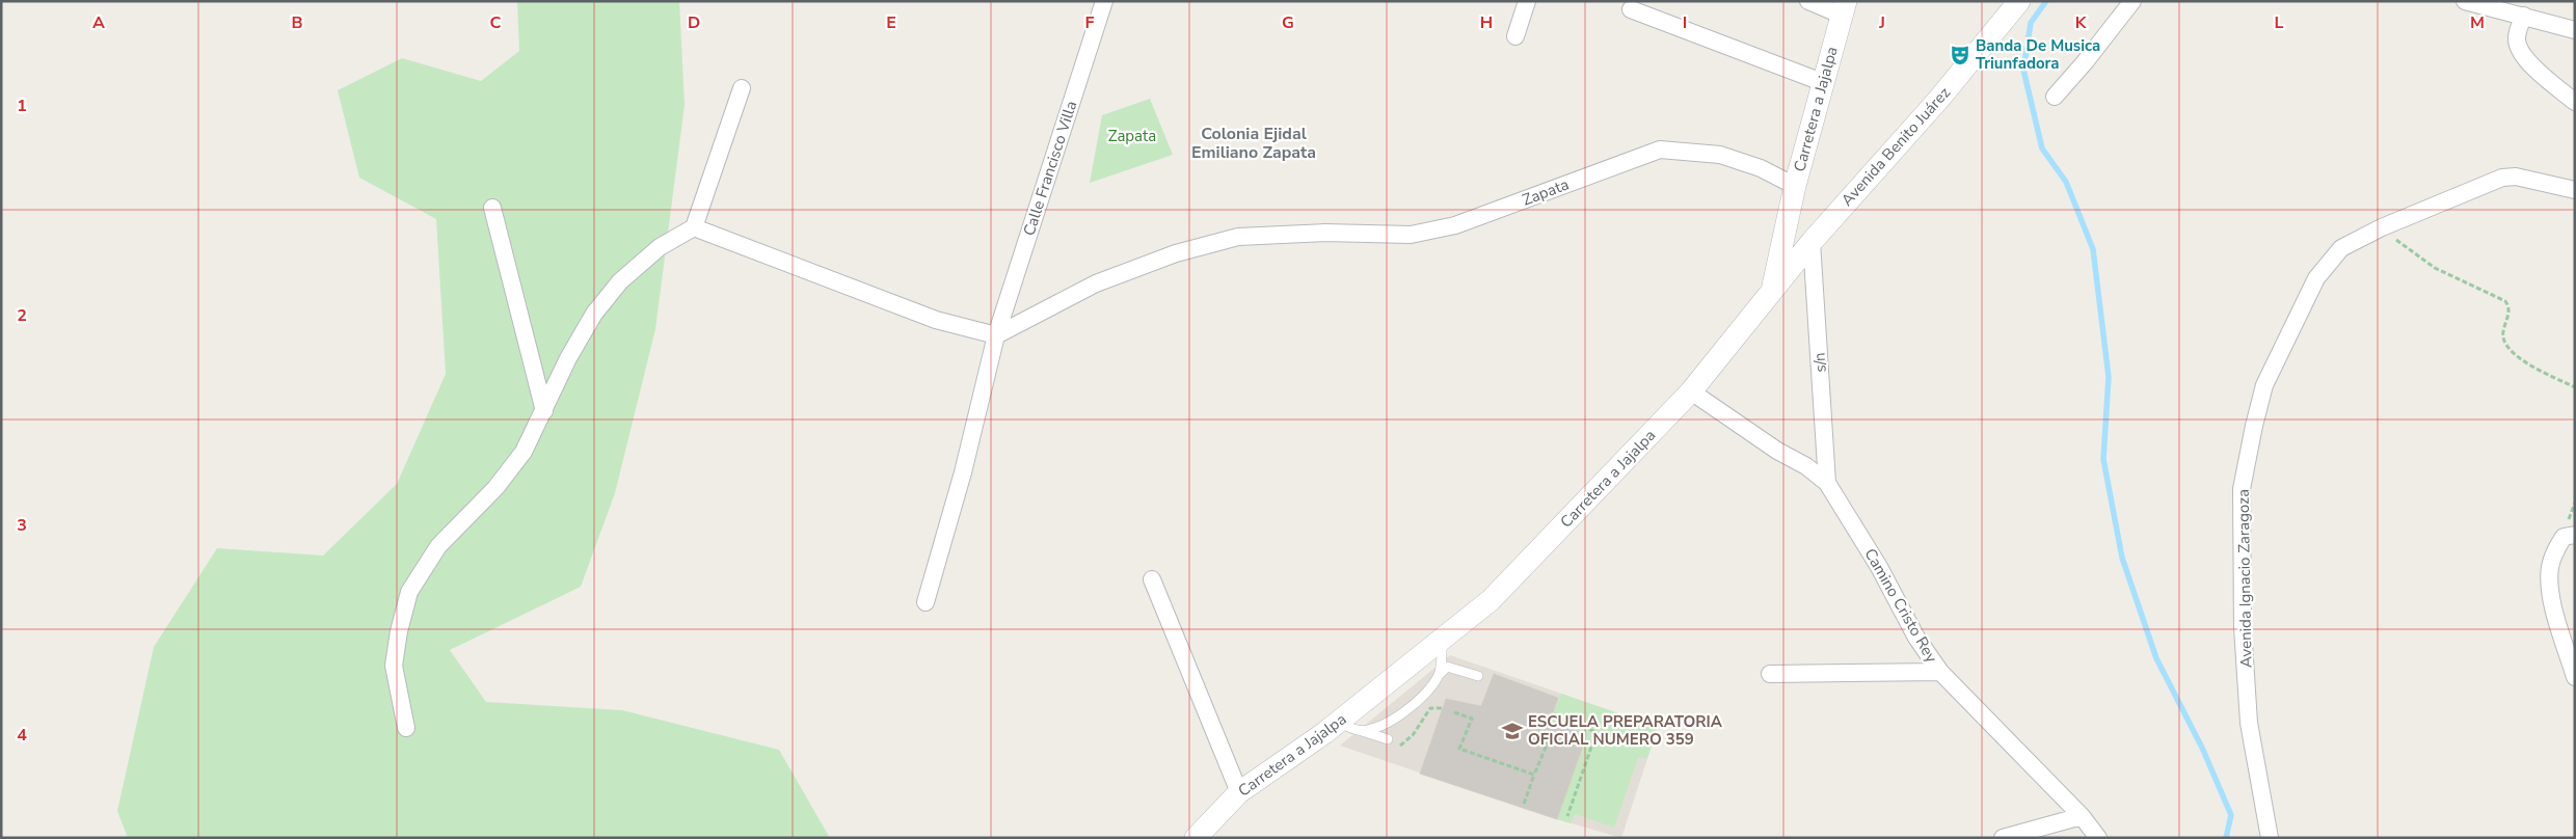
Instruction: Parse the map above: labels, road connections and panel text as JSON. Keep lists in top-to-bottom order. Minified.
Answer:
{"streets":{"street":["Carretera a Jajalpa","Avenida Benito Juárez","Calle Francisco Villa","Zapata","s/n","Avenida Ignacio Zaragoza","Camino Cristo Rey"]},"crossings":[["Carretera a Jajalpa","Avenida Benito Juárez"],["Carretera a Jajalpa","Zapata"],["Carretera a Jajalpa","Camino Cristo Rey"],["Avenida Benito Juárez","s/n"],["Calle Francisco Villa","Zapata"],["s/n","Camino Cristo Rey"]],"districts":["Colonia Ejidal Emiliano Zapata"],"parks":["Zapata"],"places":{"theatre":["Banda De Musica Triunfadora"],"school or university":["ESCUELA PREPARATORIA OFICIAL NUMERO 359"]},"grid":{"columns":["A","B","C","D","E","F","G","H","I","J","K","L","M"],"rows":["1","2","3","4"]}}
